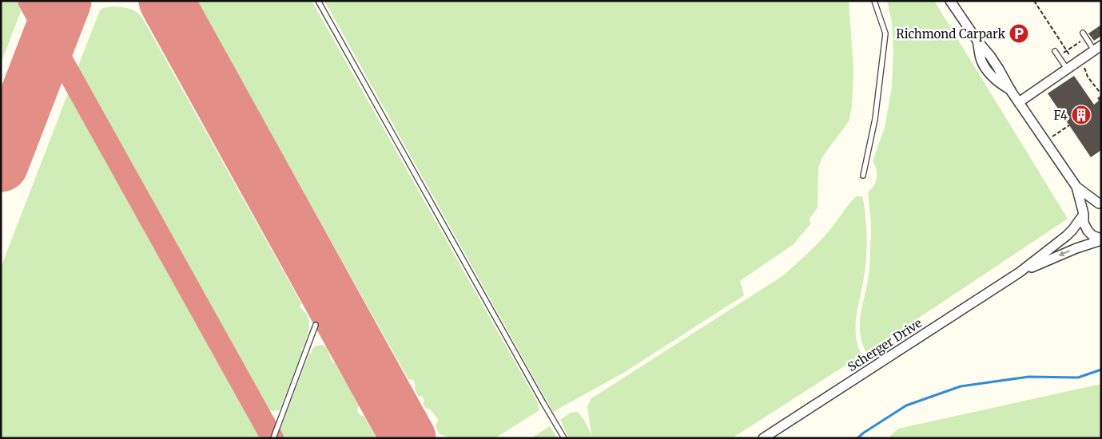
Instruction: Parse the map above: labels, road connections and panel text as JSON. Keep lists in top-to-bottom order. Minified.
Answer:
{"streets":{"street":["Scherger Drive"]},"places":{"parking":["Richmond Carpark"],"building":["F4"]}}
